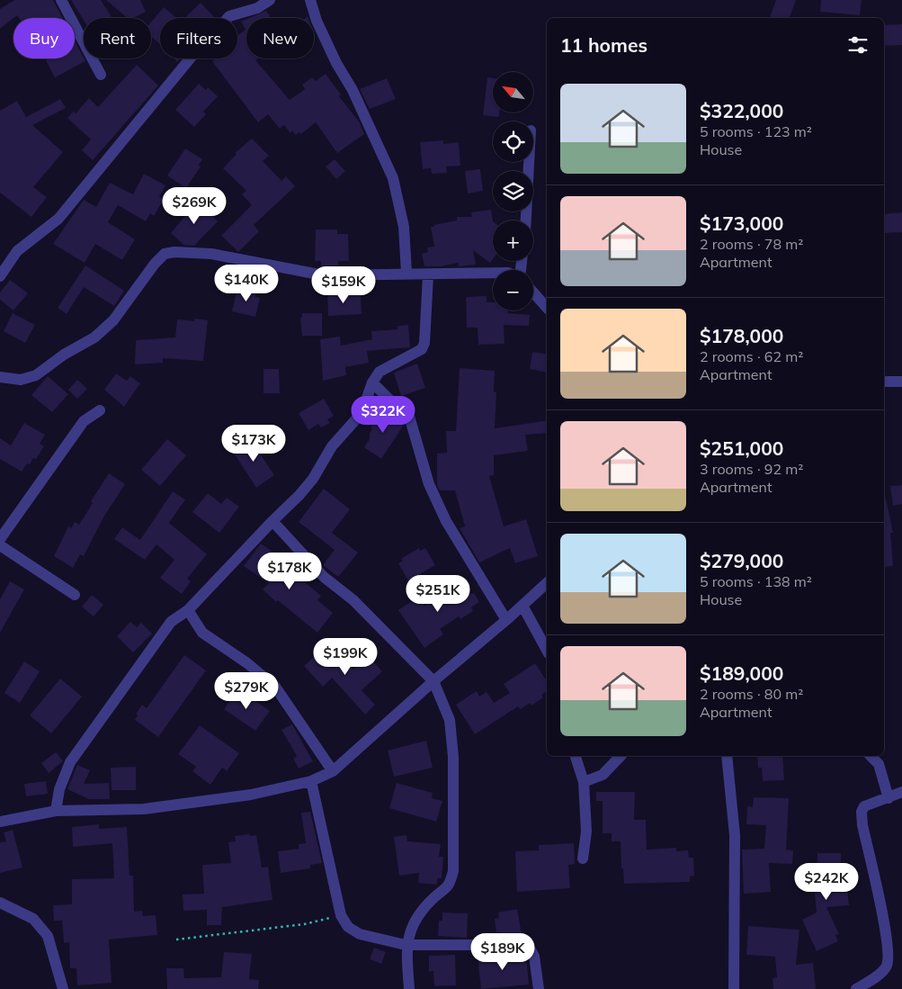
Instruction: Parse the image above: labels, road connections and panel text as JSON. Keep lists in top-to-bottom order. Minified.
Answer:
{"north":"top left","page":{"chip":["Buy","Rent","Filters","New"],"heading":"11 homes","map_buttons":["+","−"],"list":[{"name":"$322,000","note":"5 rooms · 123 m² · House"},{"name":"$173,000","note":"2 rooms · 78 m² · Apartment"},{"name":"$178,000","note":"2 rooms · 62 m² · Apartment"},{"name":"$251,000","note":"3 rooms · 92 m² · Apartment"},{"name":"$279,000","note":"5 rooms · 138 m² · House"},{"name":"$189,000","note":"2 rooms · 80 m² · Apartment"}],"price":["$269K","$140K","$159K","$322K","$173K","$178K","$251K","$199K","$279K","$242K","$189K"]}}
